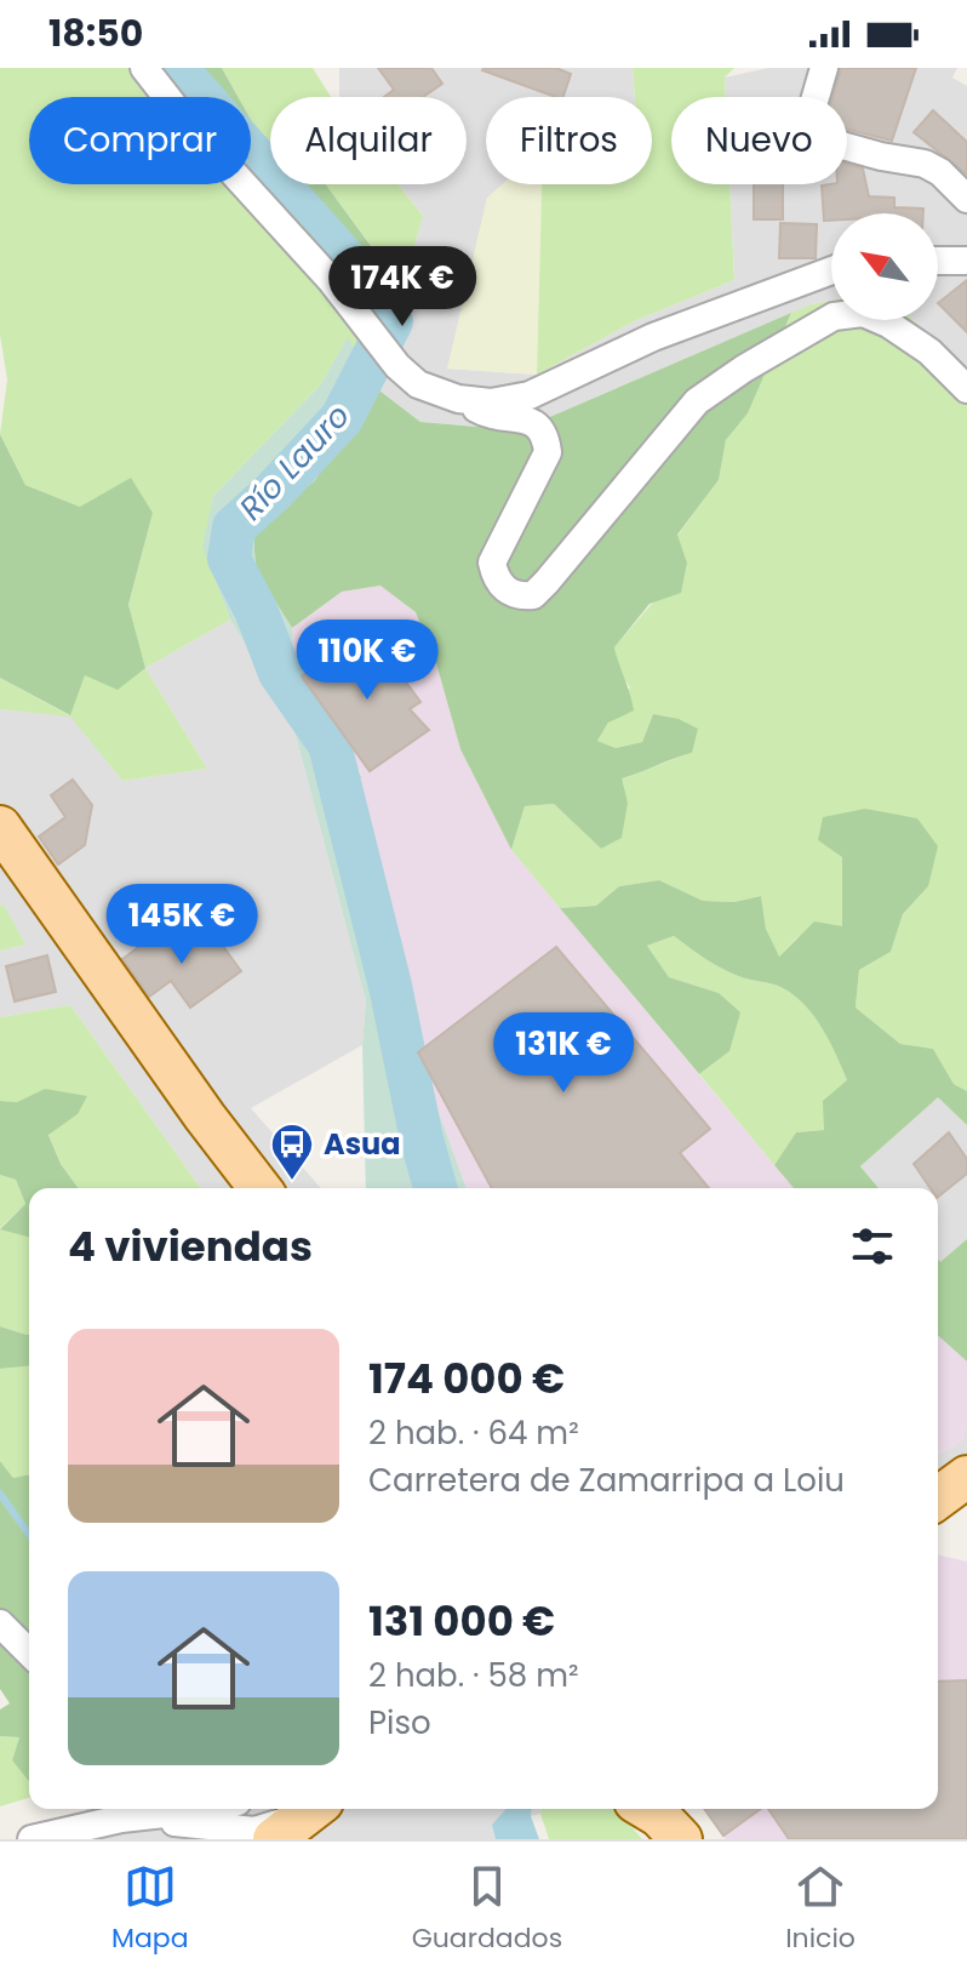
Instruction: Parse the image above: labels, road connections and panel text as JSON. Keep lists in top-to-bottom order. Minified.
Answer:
{"water":["Río Lauro"],"places":{"bus stop":["Asua"]},"north":"top left","page":{"status":"18:50","chip":["Comprar","Alquilar","Filtros","Nuevo"],"price":["174K €","110K €","145K €","131K €"],"heading":"4 viviendas","list":[{"name":"174 000 €","note":"2 hab. · 64 m² · Carretera de Zamarripa a Loiu"},{"name":"131 000 €","note":"2 hab. · 58 m² · Piso"}],"tabs":["Mapa","Guardados","Inicio"]}}
